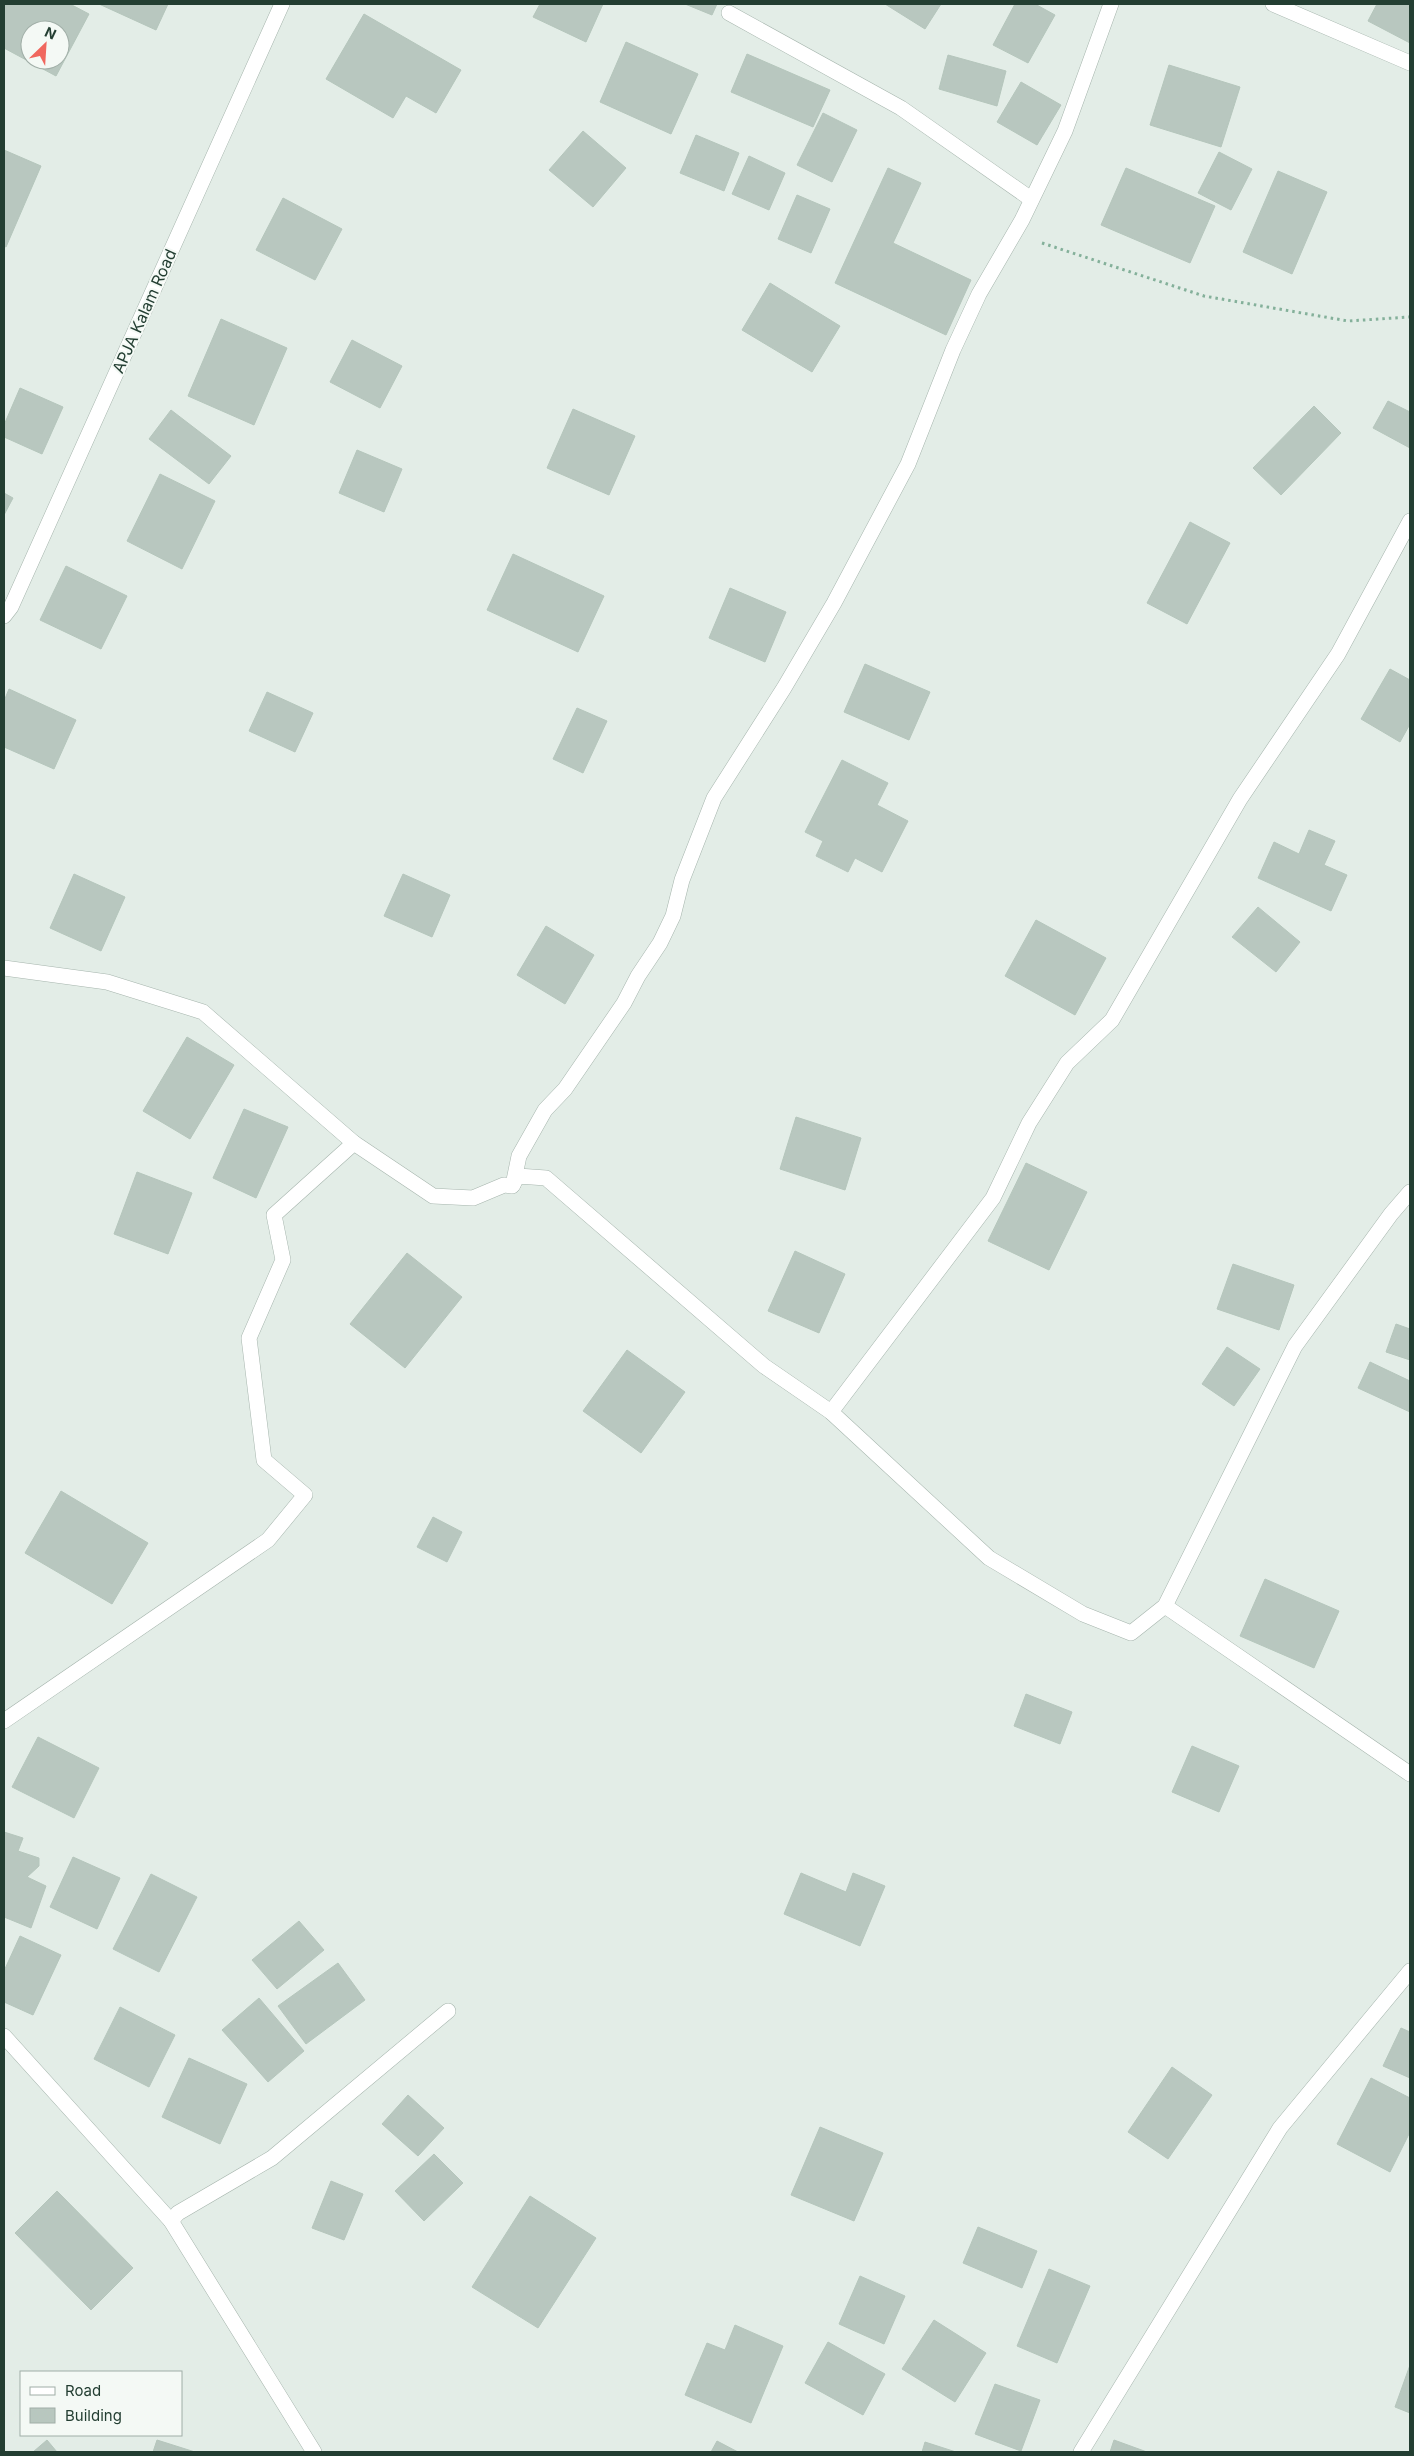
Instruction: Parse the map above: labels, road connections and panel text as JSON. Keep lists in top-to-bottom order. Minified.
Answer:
{"streets":{"street":["APJA Kalam Road"]},"legend":["Road","Building"],"north":"top right"}
